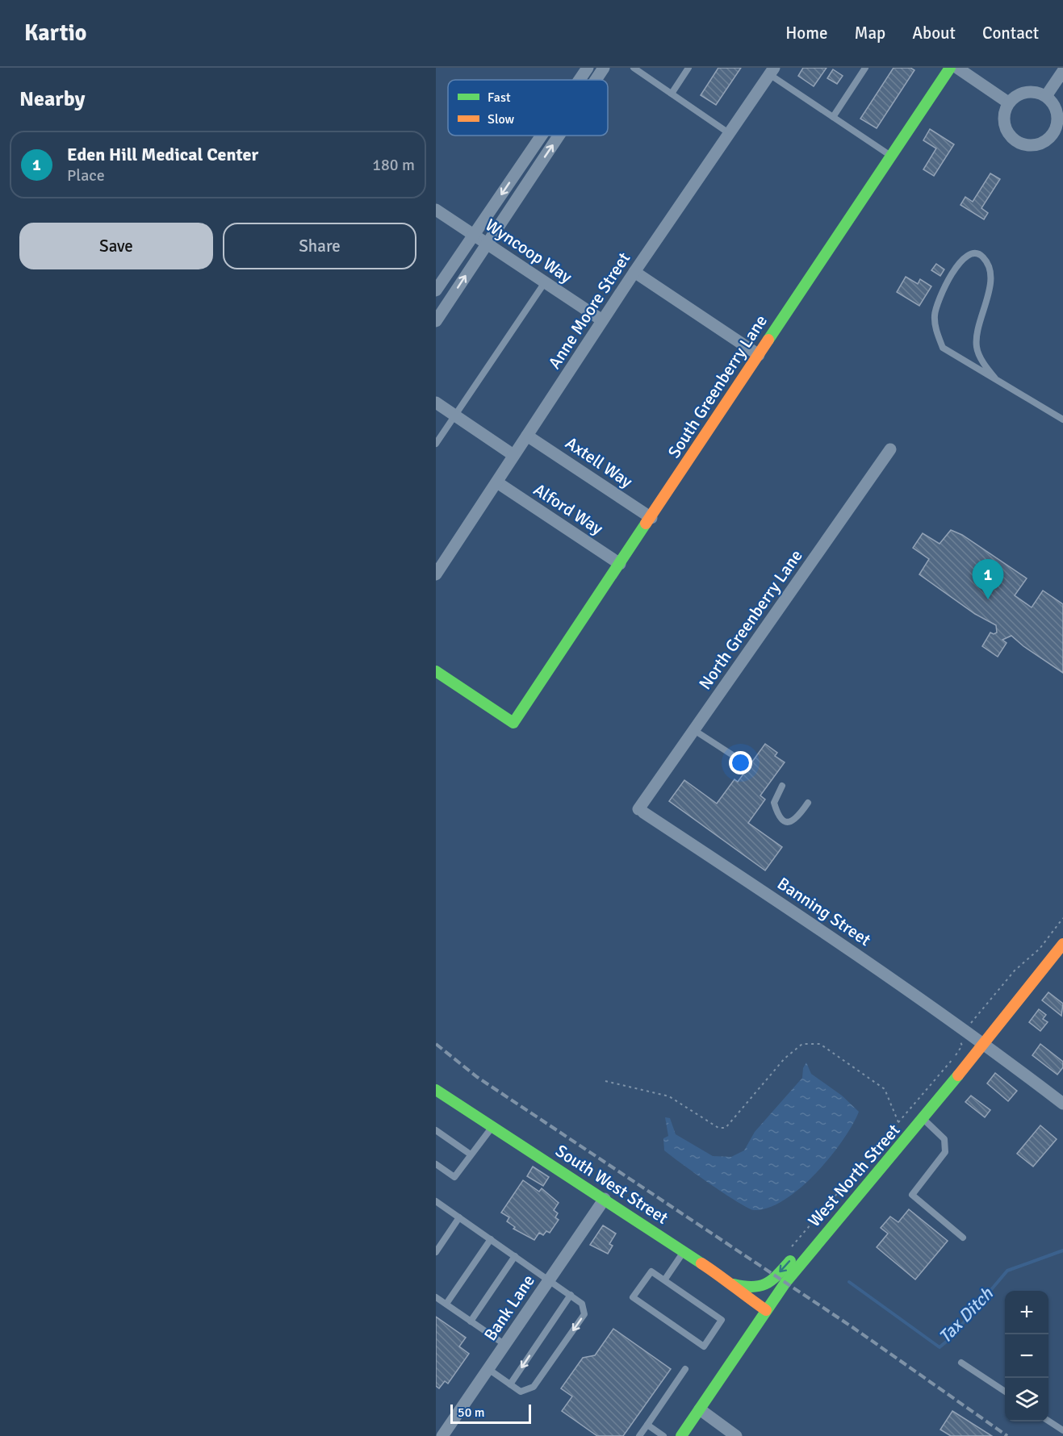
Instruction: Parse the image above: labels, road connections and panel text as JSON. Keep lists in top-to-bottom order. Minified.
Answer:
{"streets":{"street":["Wyncoop Way","Anne Moore Street","South Greenberry Lane","Axtell Way","Alford Way","North Greenberry Lane","Banning Street","West North Street","South West Street","Bank Lane"]},"crossings":[["Wyncoop Way","Anne Moore Street"],["Anne Moore Street","Axtell Way"],["Anne Moore Street","Alford Way"],["South Greenberry Lane","Axtell Way"],["South Greenberry Lane","Alford Way"],["North Greenberry Lane","Banning Street"],["Banning Street","West North Street"],["West North Street","South West Street"],["South West Street","Bank Lane"]],"water":["Tax Ditch"],"legend":["Fast","Slow"],"scale_bar":"50 m","page":{"header":"Kartio","nav":["Home","Map","About","Contact"],"heading":"Nearby","list":[{"mark":"1","name":"Eden Hill Medical Center","note":"Place","value":"180 m"}],"buttons":["Save","Share"],"pins":"1","map_buttons":["+","−"],"scale":"50 m"}}
